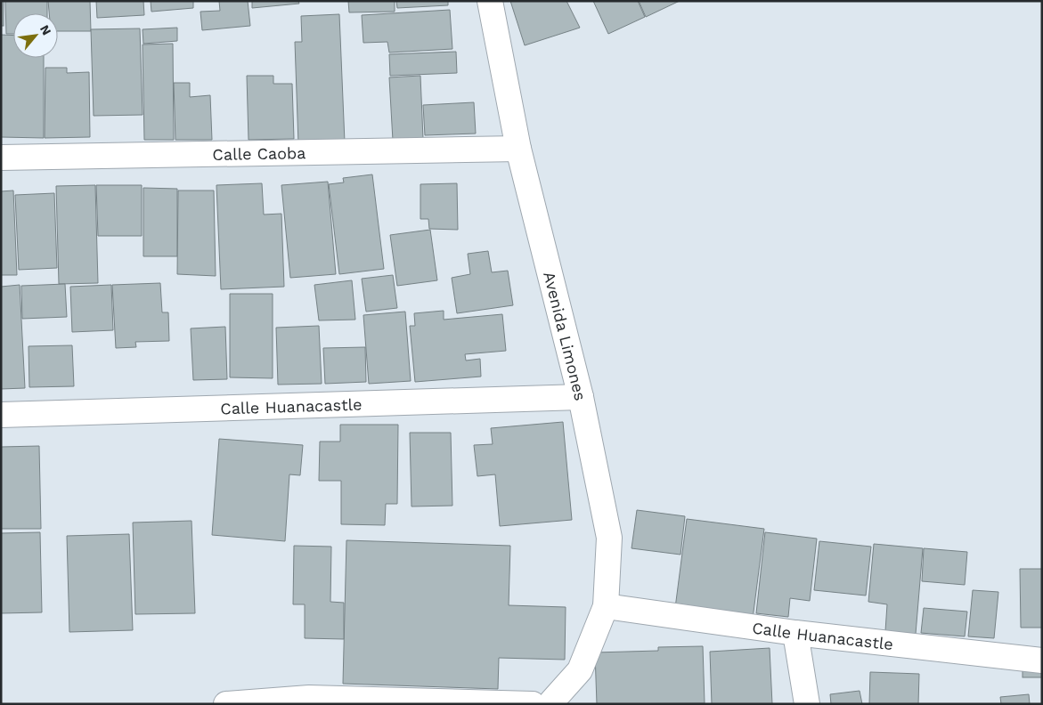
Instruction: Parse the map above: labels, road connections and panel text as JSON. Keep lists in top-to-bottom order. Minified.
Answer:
{"streets":{"street":["Calle Caoba","Avenida Limones","Calle Huanacastle"]},"crossings":[["Calle Caoba","Avenida Limones"],["Avenida Limones","Calle Huanacastle"]],"north":"top right"}
